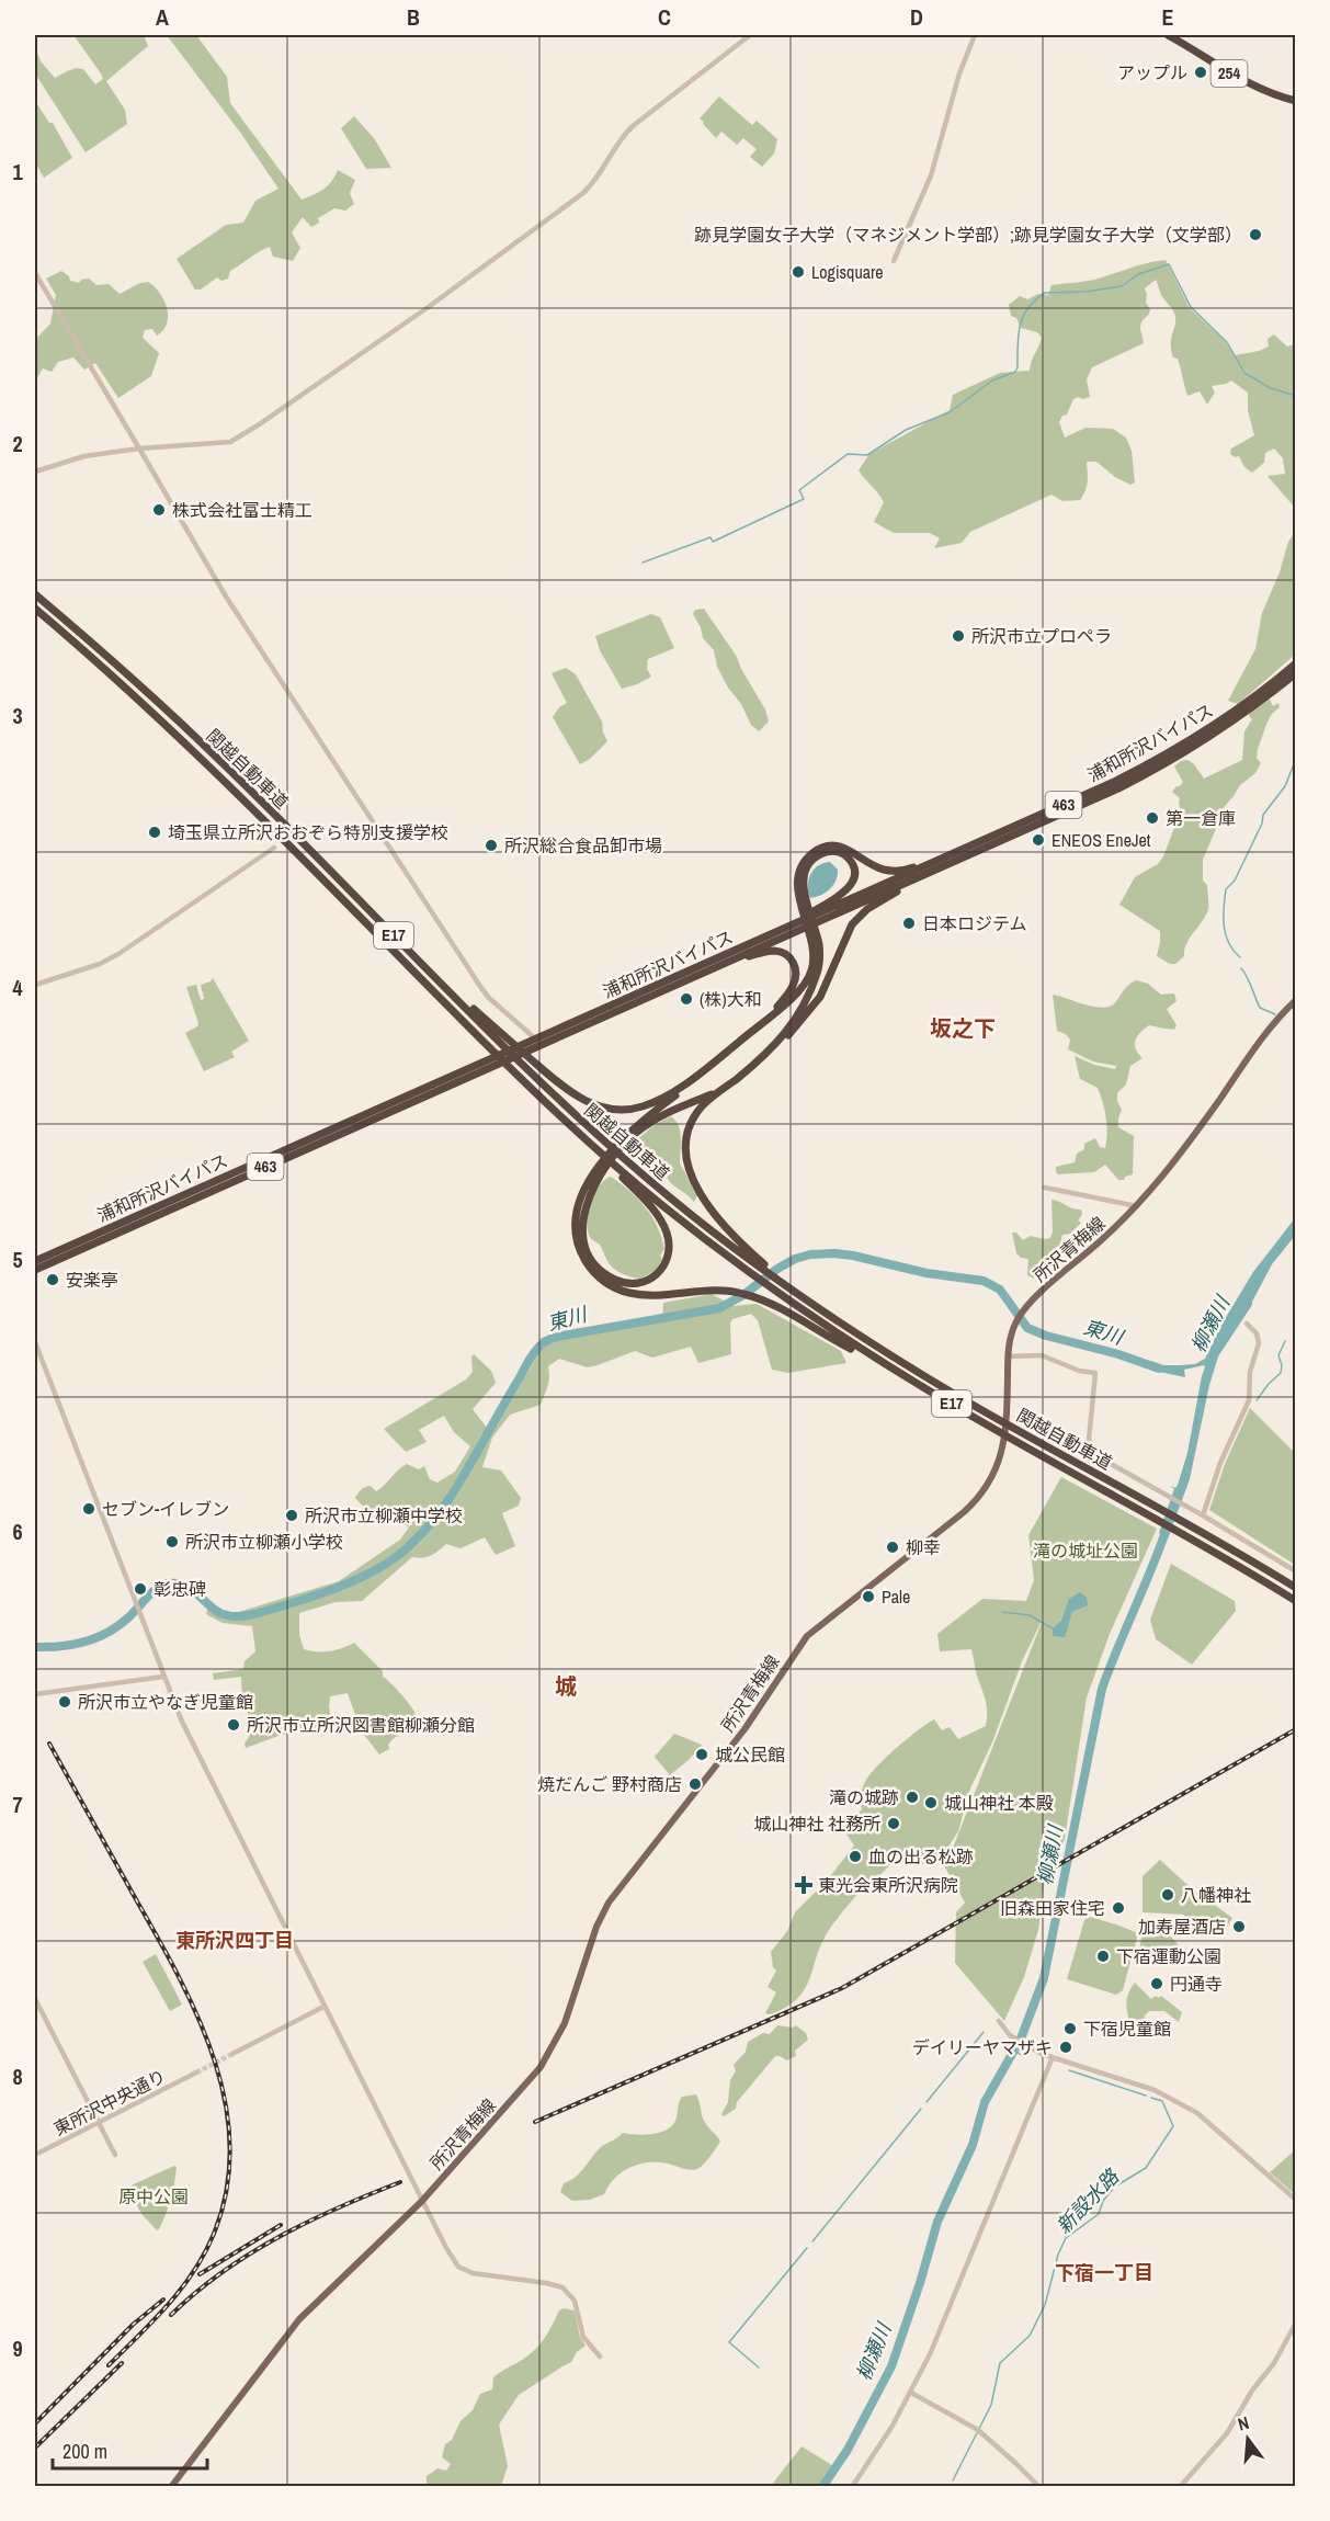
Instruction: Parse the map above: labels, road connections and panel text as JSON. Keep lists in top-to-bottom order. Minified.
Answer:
{"streets":{"highway":["254","浦和所沢バイパス","関越自動車道","463","E17"],"main road":["所沢青梅線"],"street":["東所沢中央通り"]},"districts":["坂之下","城","東所沢四丁目","下宿一丁目"],"water":["東川","柳瀬川","新設水路"],"parks":["滝の城址公園","原中公園"],"places":{"other":["アップル","跡見学園女子大学（マネジメント学部）;跡見学園女子大学（文学部）","Logisquare","株式会社富士精工","所沢市立プロペラ","第一倉庫","埼玉県立所沢おおぞら特別支援学校","ENEOS EneJet","所沢総合食品卸市場","日本ロジテム","(株)大和","安楽亭","セブン-イレブン","所沢市立柳瀬中学校","所沢市立柳瀬小学校","柳幸","彰忠碑","Pale","所沢市立やなぎ児童館","所沢市立所沢図書館柳瀬分館","城公民館","焼だんご 野村商店","滝の城跡","城山神社 本殿","城山神社 社務所","血の出る松跡","八幡神社","旧森田家住宅","加寿屋酒店","下宿運動公園","円通寺","下宿児童館","デイリーヤマザキ"],"health":["東光会東所沢病院"]},"scale_bar":"200 m","north":"top","grid":{"columns":["A","B","C","D","E"],"rows":["1","2","3","4","5","6","7","8","9"]}}
